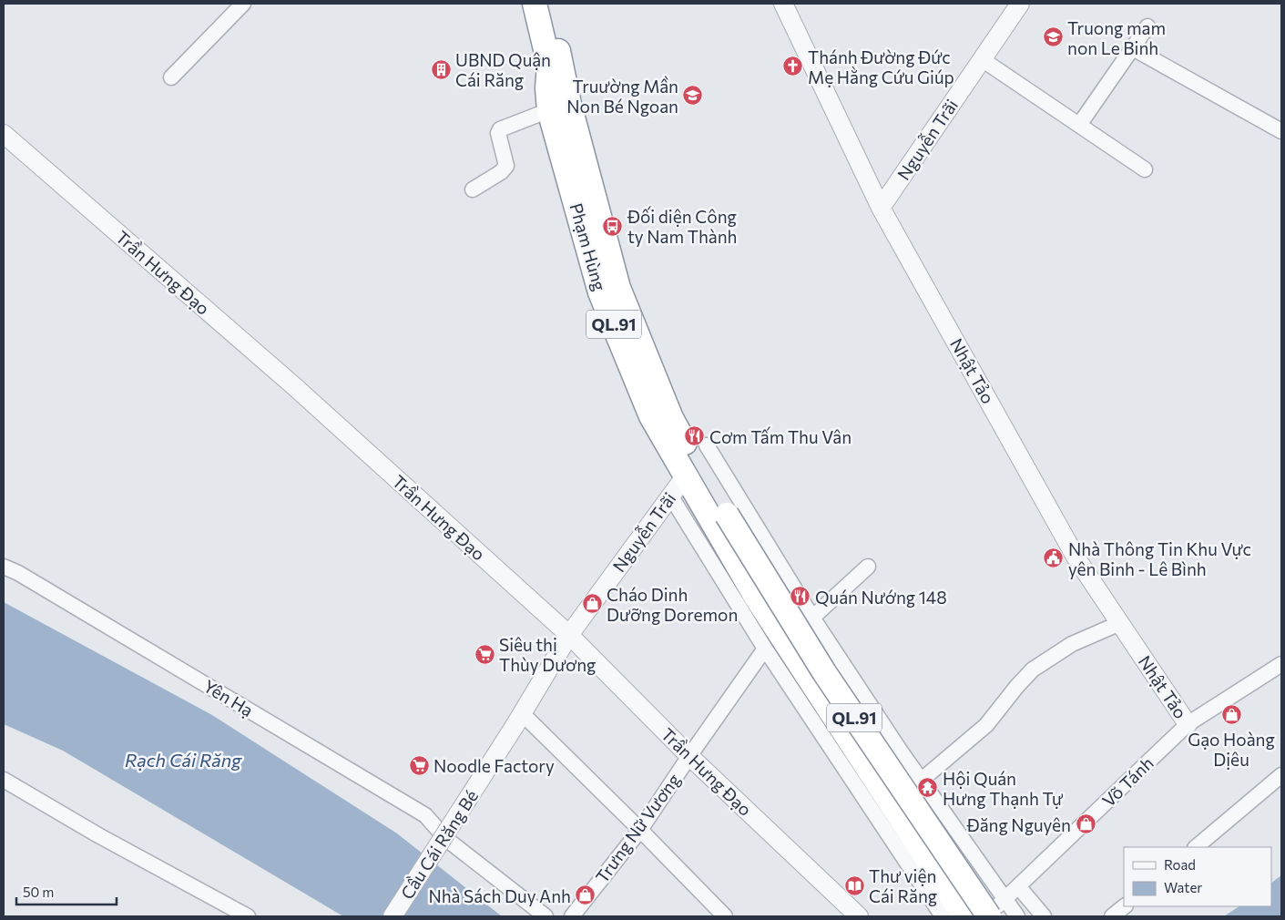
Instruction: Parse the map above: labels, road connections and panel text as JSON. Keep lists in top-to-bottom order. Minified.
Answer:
{"streets":{"highway":["Phạm Hùng","QL.91"],"street":["Nguyễn Trãi","Trần Hưng Đạo","Nhật Tảo","Yên Hạ","Võ Tánh","Trưng Nữ Vương","Cầu Cái Răng Bé"]},"crossings":[["Nguyễn Trãi","Phạm Hùng"],["Nguyễn Trãi","Trần Hưng Đạo"],["Nguyễn Trãi","Nhật Tảo"],["Nguyễn Trãi","Cầu Cái Răng Bé"],["Phạm Hùng","QL.91"],["Trần Hưng Đạo","Trưng Nữ Vương"],["QL.91","Võ Tánh"],["Nhật Tảo","Võ Tánh"]],"water":["Rạch Cái Răng"],"places":{"school or university":["Truong mam non Le Binh","Truường Mần Non Bé Ngoan"],"church":["Thánh Đường Đức Mẹ Hằng Cứu Giúp"],"building":["UBND Quận Cái Răng"],"bus stop":["Đối diện Công ty Nam Thành"],"restaurant":["Cơm Tấm Thu Vân","Quán Nướng 148"],"public building":["Nhà Thông Tin Khu Vực yên Binh - Lê Bình"],"shop":["Cháo Dinh Dưỡng Doremon","Gạo Hoàng Dịêu","Đăng Nguyên","Nhà Sách Duy Anh"],"supermarket":["Siêu thị Thùy Dương","Noodle Factory"],"temple":["Hội Quán Hưng Thạnh Tự"],"library":["Thư viện Cái Răng"]},"legend":["Road","Water"],"scale_bar":"50 m"}
